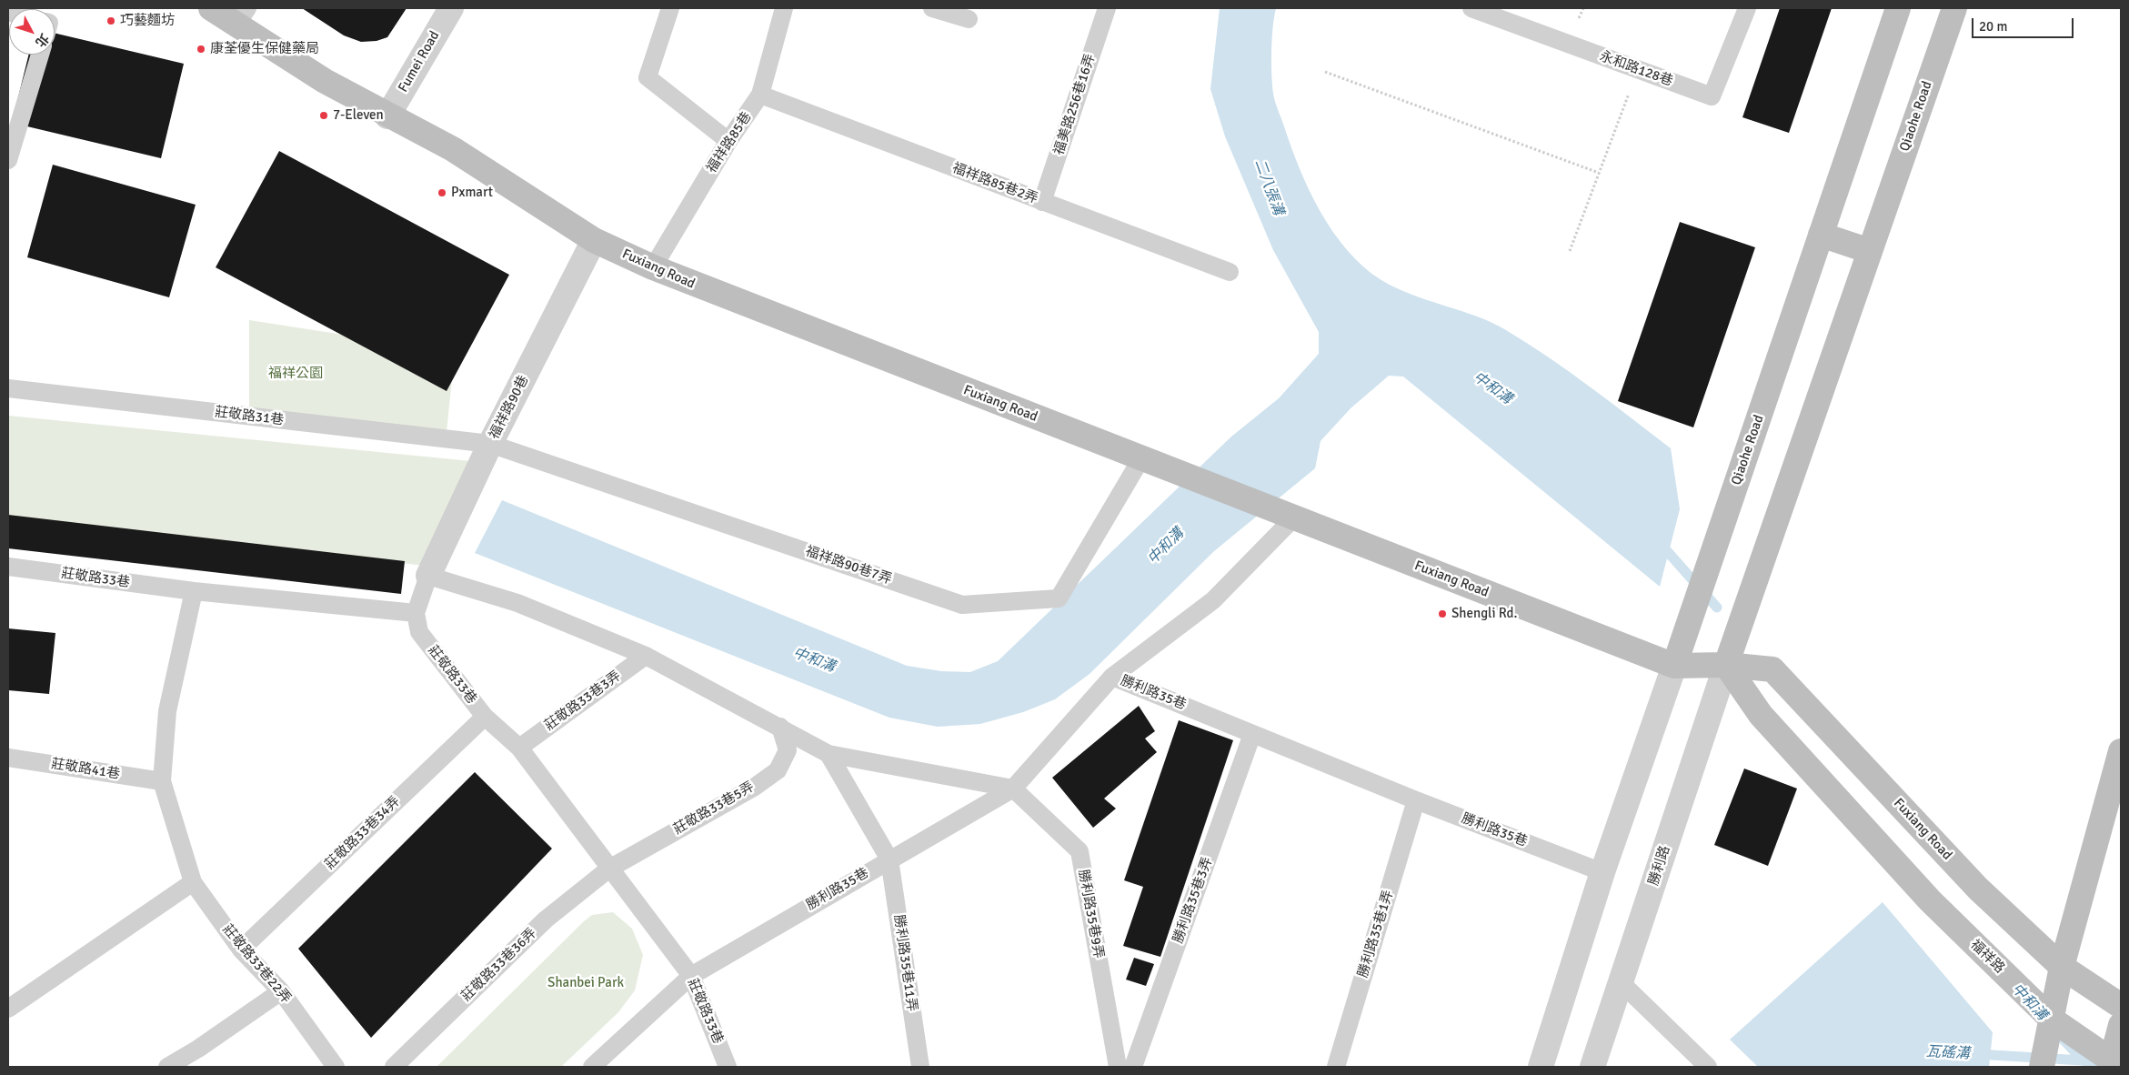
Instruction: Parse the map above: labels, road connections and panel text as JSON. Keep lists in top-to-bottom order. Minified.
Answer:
{"streets":{"street":["Fumei Road","Qiaohe Road","Fuxiang Road","福祥路90巷","勝利路","福祥路"],"lane":["永和路128巷","福美路256巷16弄","福祥路85巷","福祥路85巷2弄","莊敬路31巷","福祥路90巷7弄","莊敬路33巷","勝利路35巷","莊敬路33巷3弄","莊敬路41巷","莊敬路33巷5弄","莊敬路33巷34弄","勝利路35巷3弄","勝利路35巷9弄","勝利路35巷1弄","勝利路35巷11弄","莊敬路33巷22弄","莊敬路33巷36弄"]},"crossings":[["Fumei Road","Fuxiang Road"],["福美路256巷16弄","福祥路85巷2弄"],["Qiaohe Road","Fuxiang Road"],["Qiaohe Road","勝利路"],["Qiaohe Road","福祥路"],["福祥路85巷","福祥路85巷2弄"],["福祥路85巷","Fuxiang Road"],["Fuxiang Road","福祥路90巷"],["Fuxiang Road","福祥路90巷7弄"],["Fuxiang Road","勝利路"],["Fuxiang Road","福祥路"],["福祥路90巷","莊敬路31巷"],["福祥路90巷","福祥路90巷7弄"],["莊敬路31巷","福祥路90巷7弄"],["莊敬路33巷","勝利路35巷"],["莊敬路33巷","莊敬路33巷3弄"],["莊敬路33巷","莊敬路33巷5弄"],["莊敬路33巷","莊敬路33巷34弄"],["莊敬路33巷","莊敬路33巷22弄"],["莊敬路33巷","莊敬路33巷36弄"],["勝利路35巷","勝利路35巷3弄"],["勝利路35巷","勝利路35巷9弄"],["勝利路35巷","勝利路35巷1弄"],["勝利路35巷","勝利路35巷11弄"],["莊敬路41巷","莊敬路33巷22弄"],["莊敬路33巷5弄","莊敬路33巷36弄"],["莊敬路33巷34弄","莊敬路33巷22弄"],["勝利路","福祥路"]],"water":["二八張溝","中和溝","瓦磘溝"],"parks":["福祥公園","Shanbei Park"],"places":["巧藝麵坊","康荃優生保健藥局","7-Eleven","Pxmart","Shengli Rd."],"scale_bar":"20 m","north":"bottom right"}
